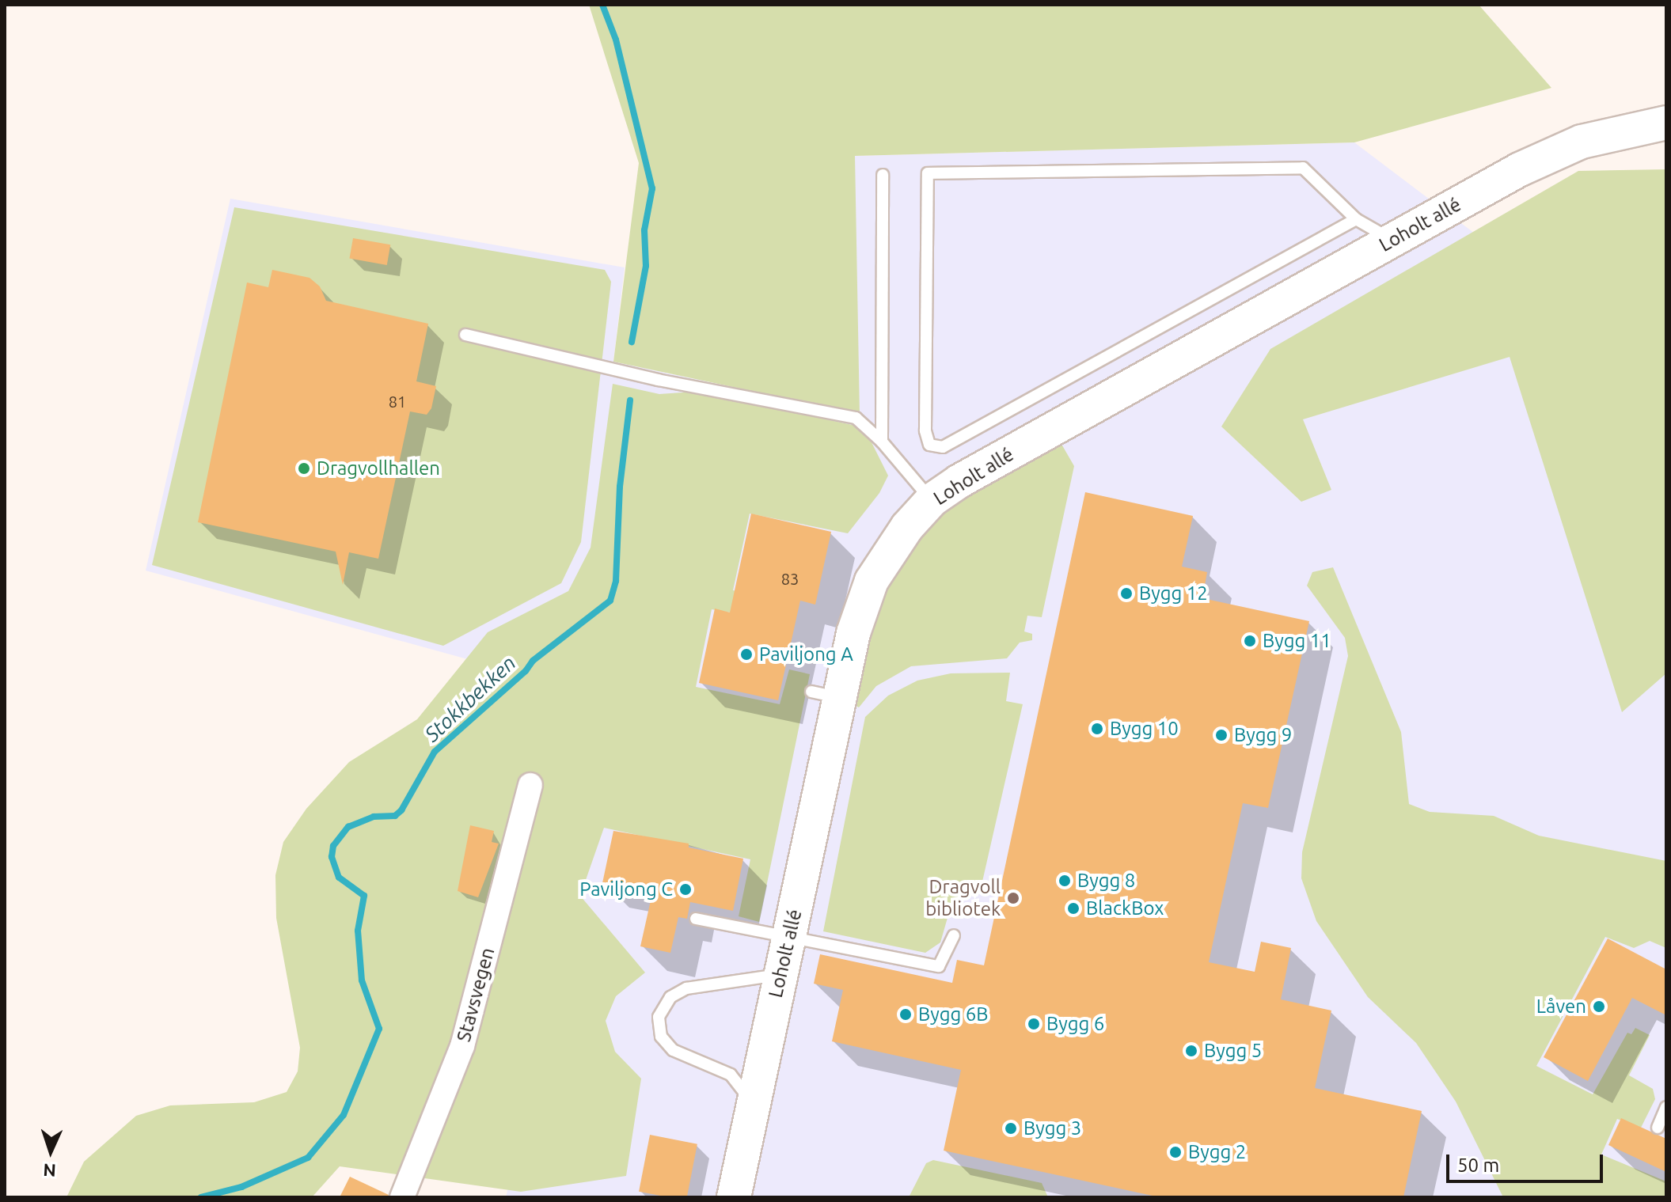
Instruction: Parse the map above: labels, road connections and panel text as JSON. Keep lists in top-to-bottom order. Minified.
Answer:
{"streets":{"street":["Loholt allé","Stavsvegen"]},"water":["Stokkbekken"],"places":["Dragvollhallen","Bygg 12","Bygg 11","Paviljong A","Bygg 10","Bygg 9","Bygg 8","Paviljong C","Dragvoll bibliotek","BlackBox","Låven","Bygg 6B","Bygg 6","Bygg 5","Bygg 3","Bygg 2"],"house_numbers":["81","83"],"scale_bar":"50 m","north":"bottom"}
